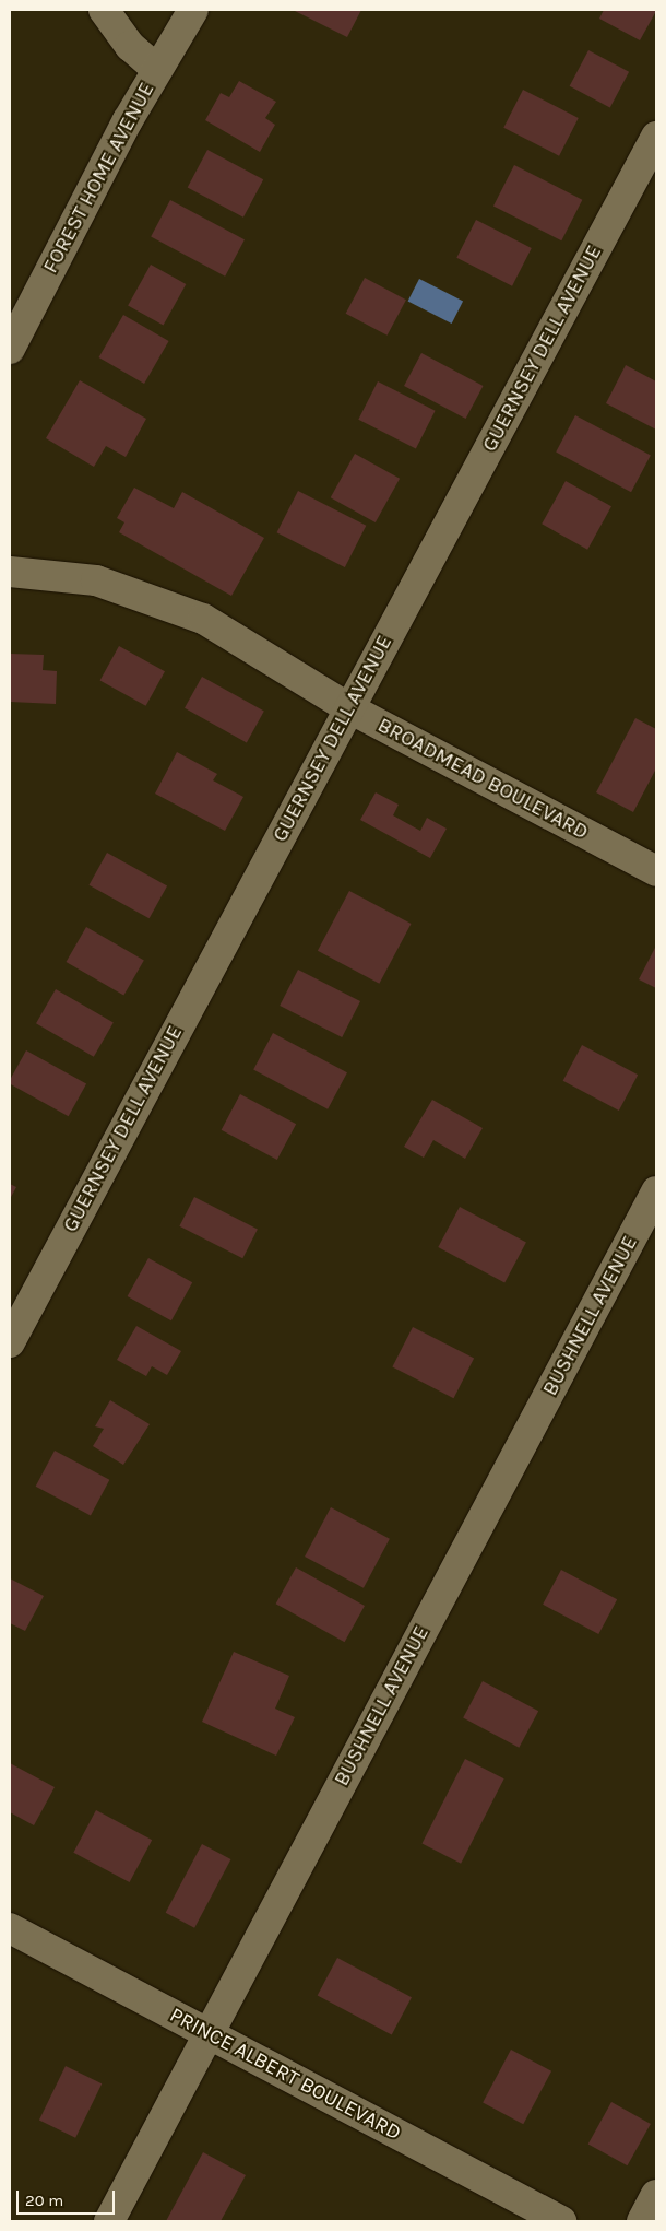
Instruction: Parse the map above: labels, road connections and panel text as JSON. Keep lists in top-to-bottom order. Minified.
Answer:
{"streets":{"street":["FOREST HOME AVENUE","GUERNSEY DELL AVENUE","BROADMEAD BOULEVARD","BUSHNELL AVENUE","PRINCE ALBERT BOULEVARD"]},"crossings":[["GUERNSEY DELL AVENUE","BROADMEAD BOULEVARD"],["BUSHNELL AVENUE","PRINCE ALBERT BOULEVARD"]],"scale_bar":"20 m"}
